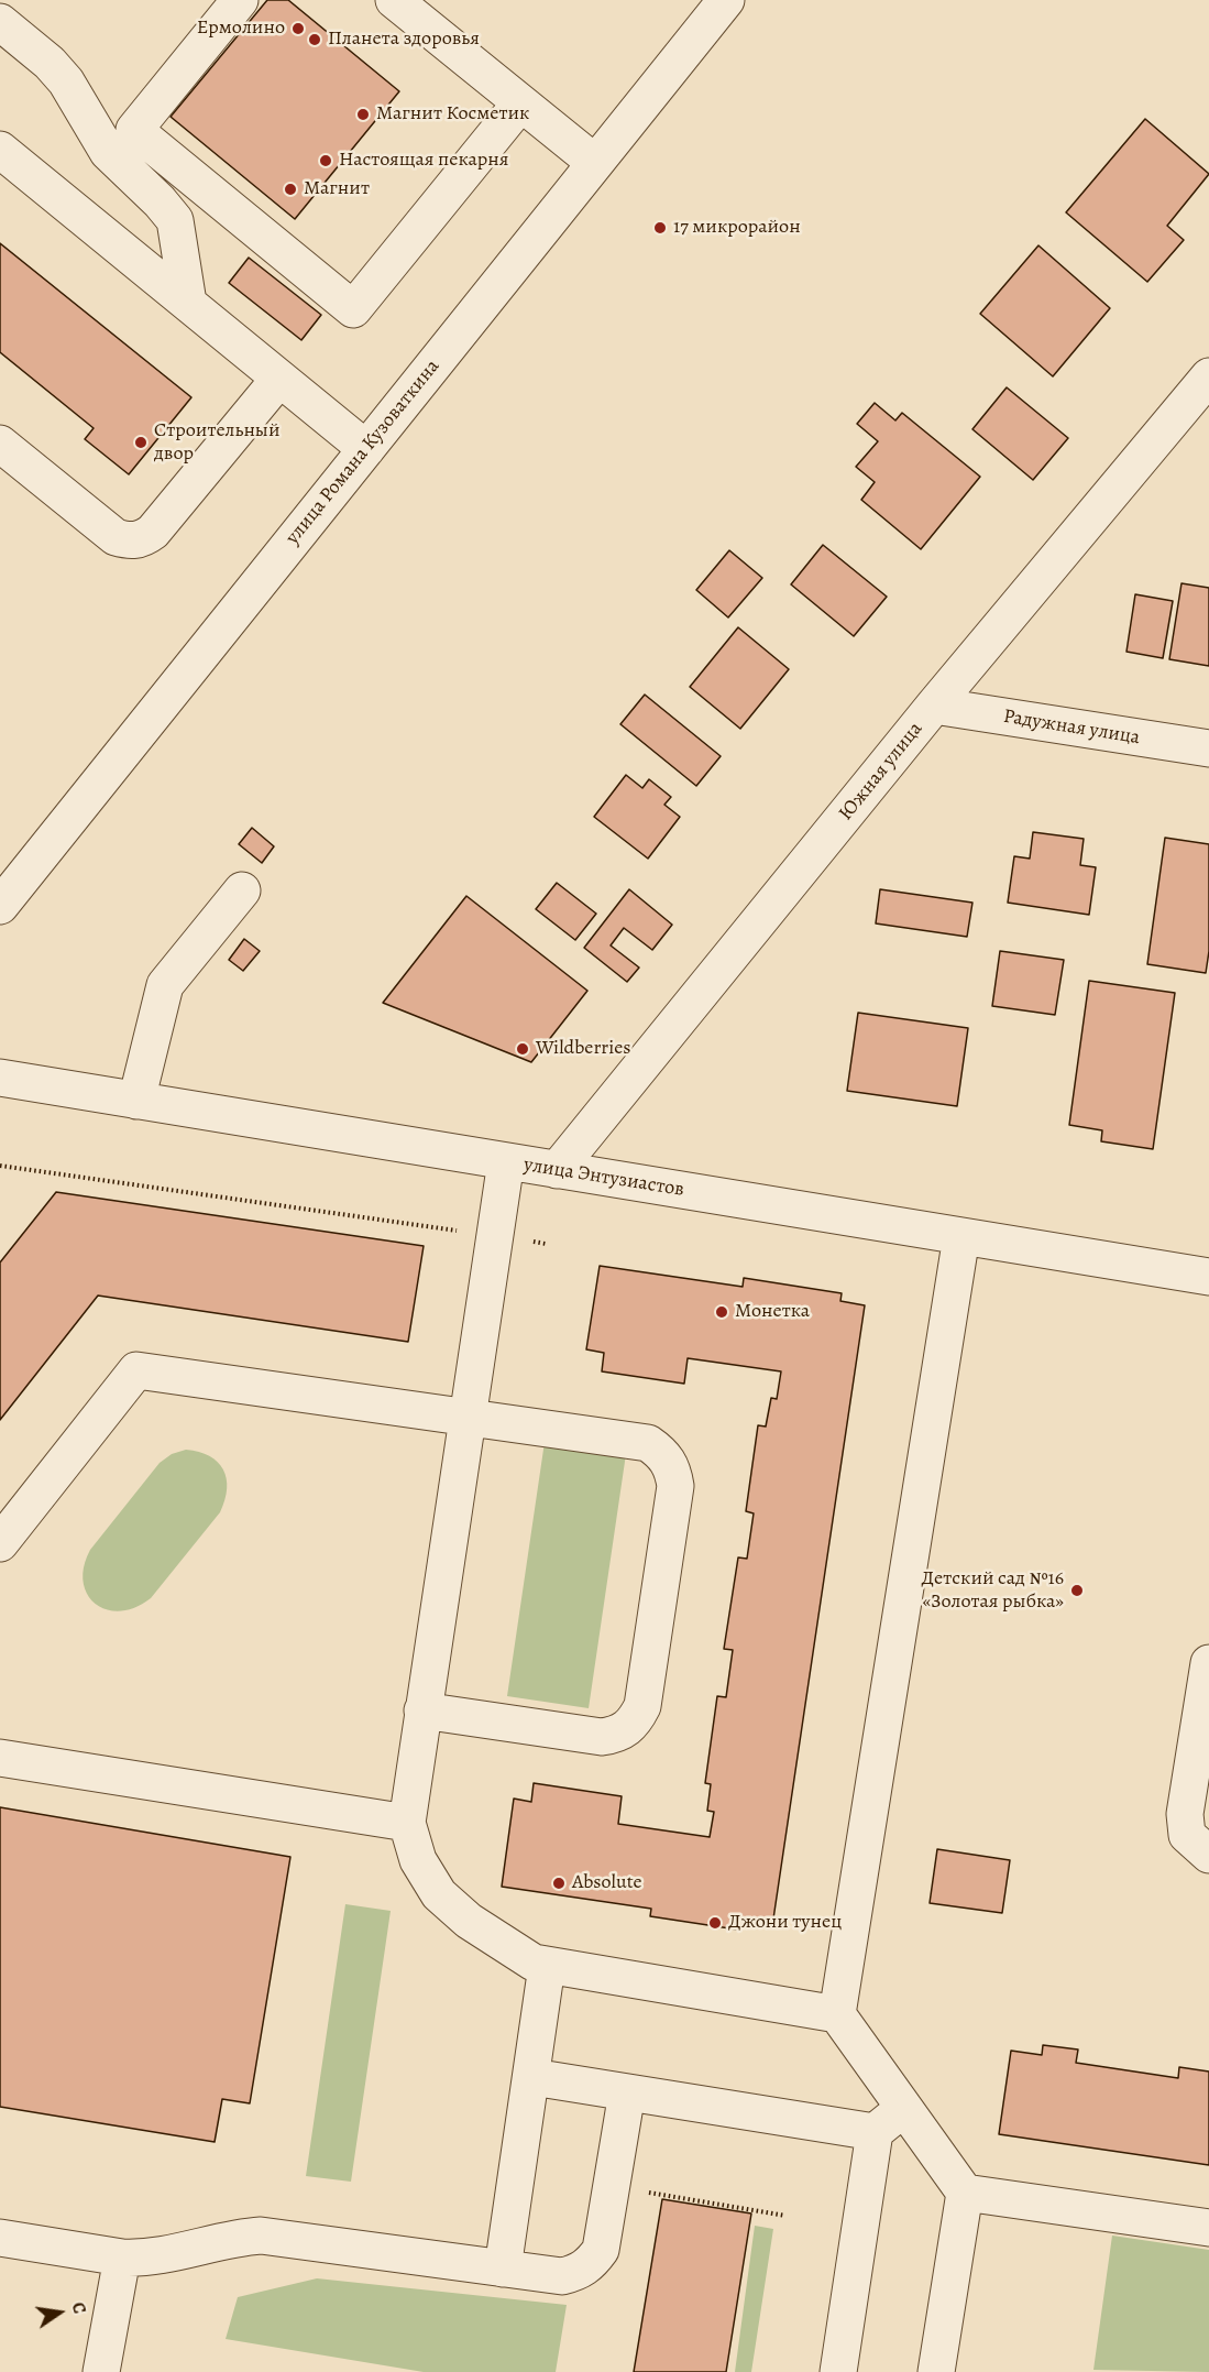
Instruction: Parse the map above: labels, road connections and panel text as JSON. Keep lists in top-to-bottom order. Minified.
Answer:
{"streets":{"street":["улица Романа Кузоваткина","Радужная улица","Южная улица","улица Энтузиастов"]},"crossings":[["Радужная улица","Южная улица"],["Южная улица","улица Энтузиастов"]],"places":["Ермолино","Планета здоровья","Магнит Косметик","Настоящая пекарня","Магнит","17 микрорайон","Строительный двор","Wildberries","Монетка","Детский сад №16 «Золотая рыбка»","Absolute","Джони тунец"],"north":"right"}
